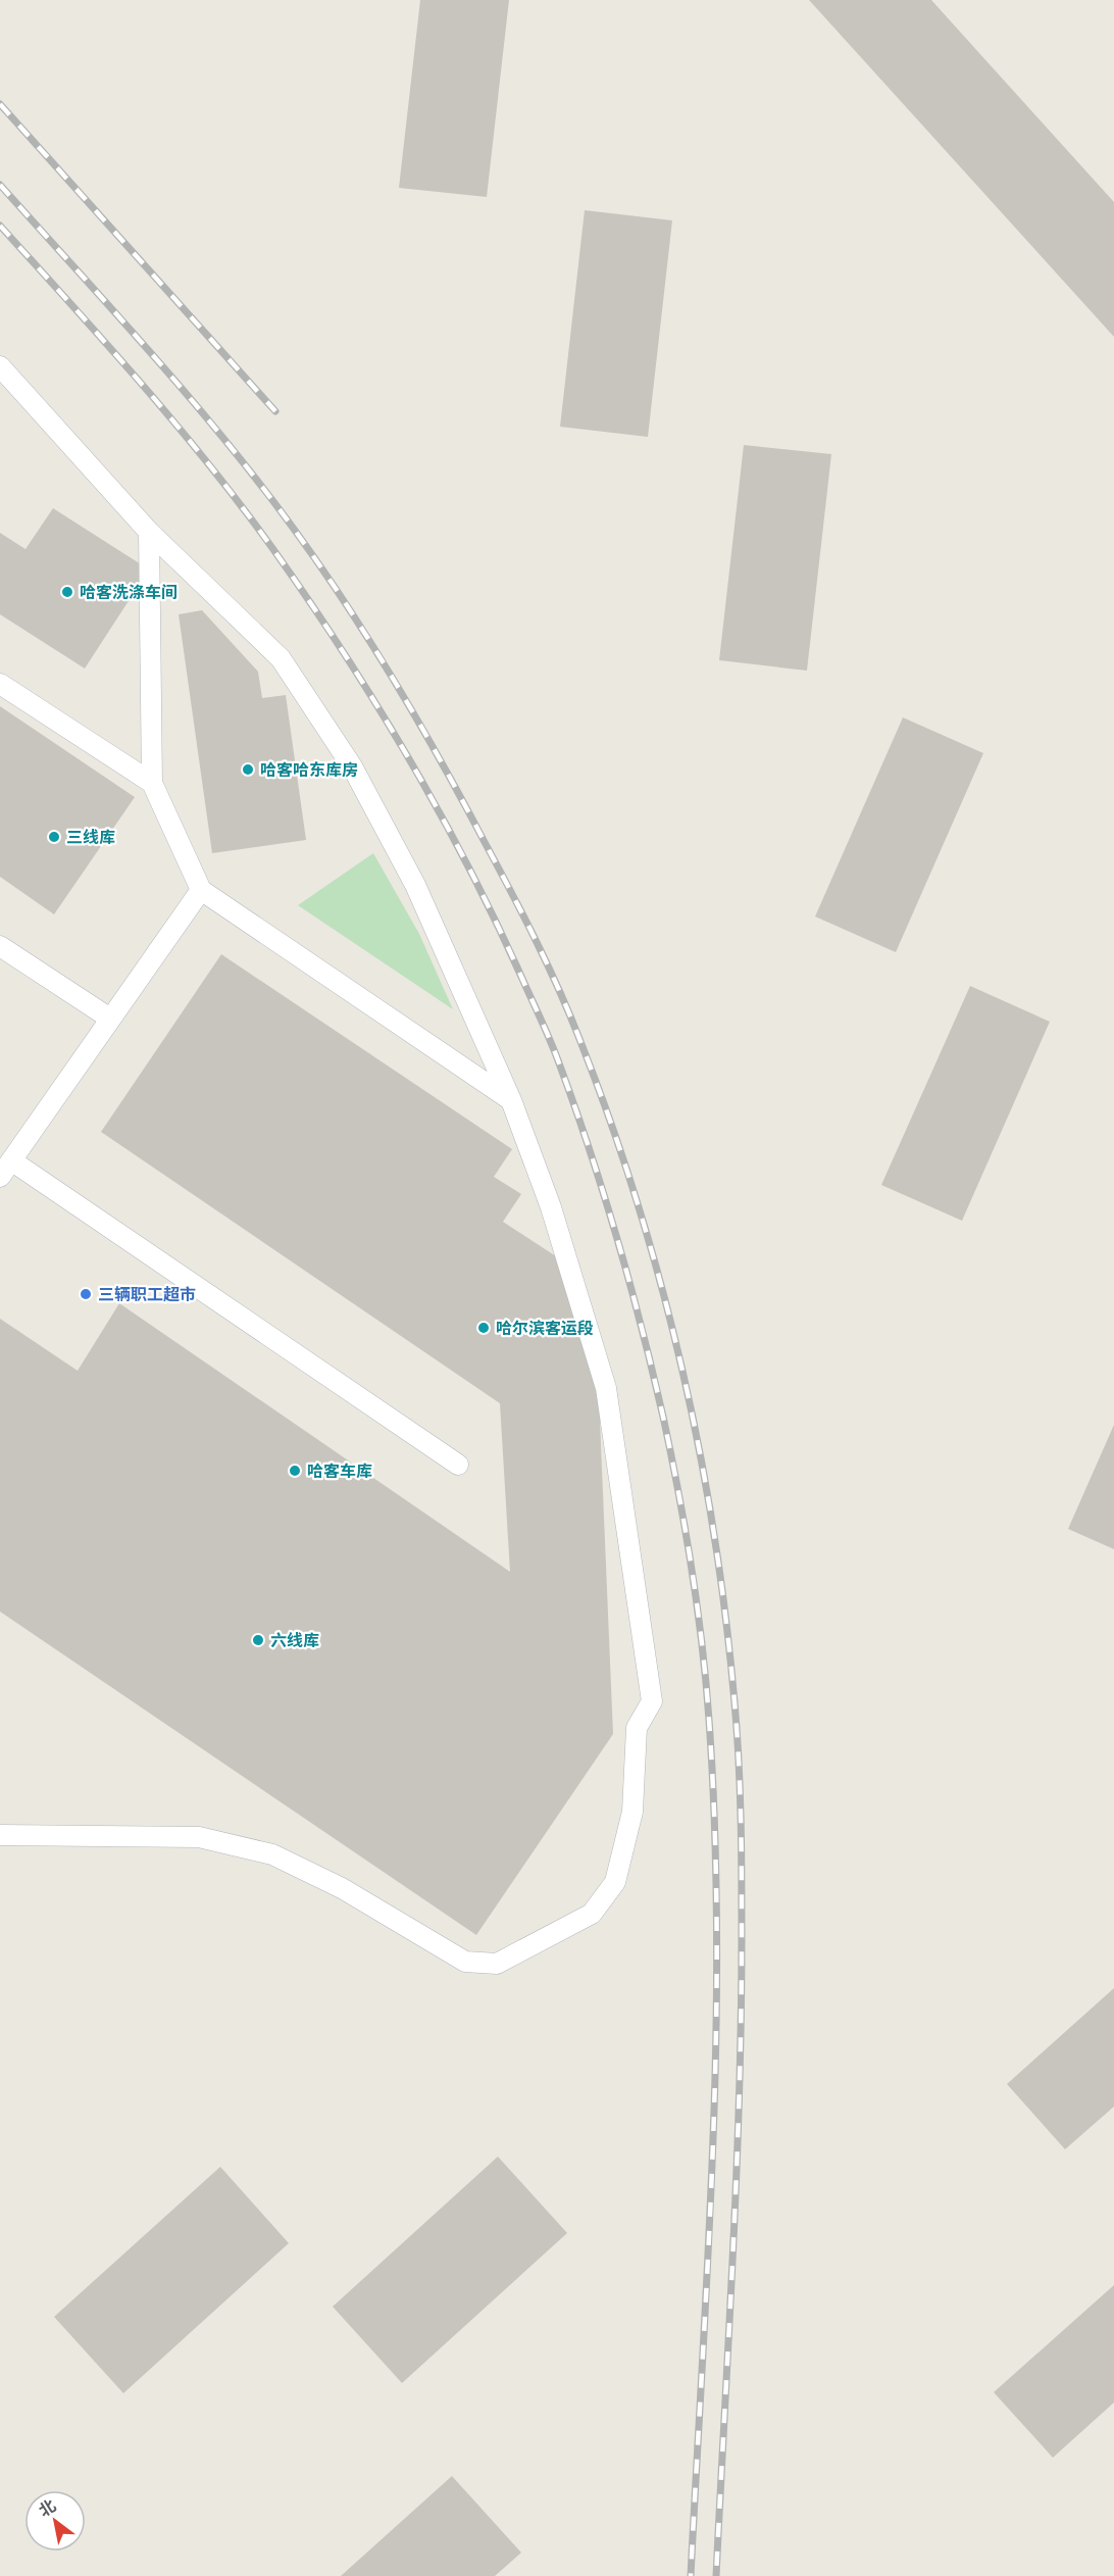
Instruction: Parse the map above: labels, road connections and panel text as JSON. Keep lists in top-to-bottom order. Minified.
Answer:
{"places":["哈客洗涤车间","哈客哈东库房","三线库","三辆职工超市","哈尔滨客运段","哈客车库","六线库"],"north":"top left"}
